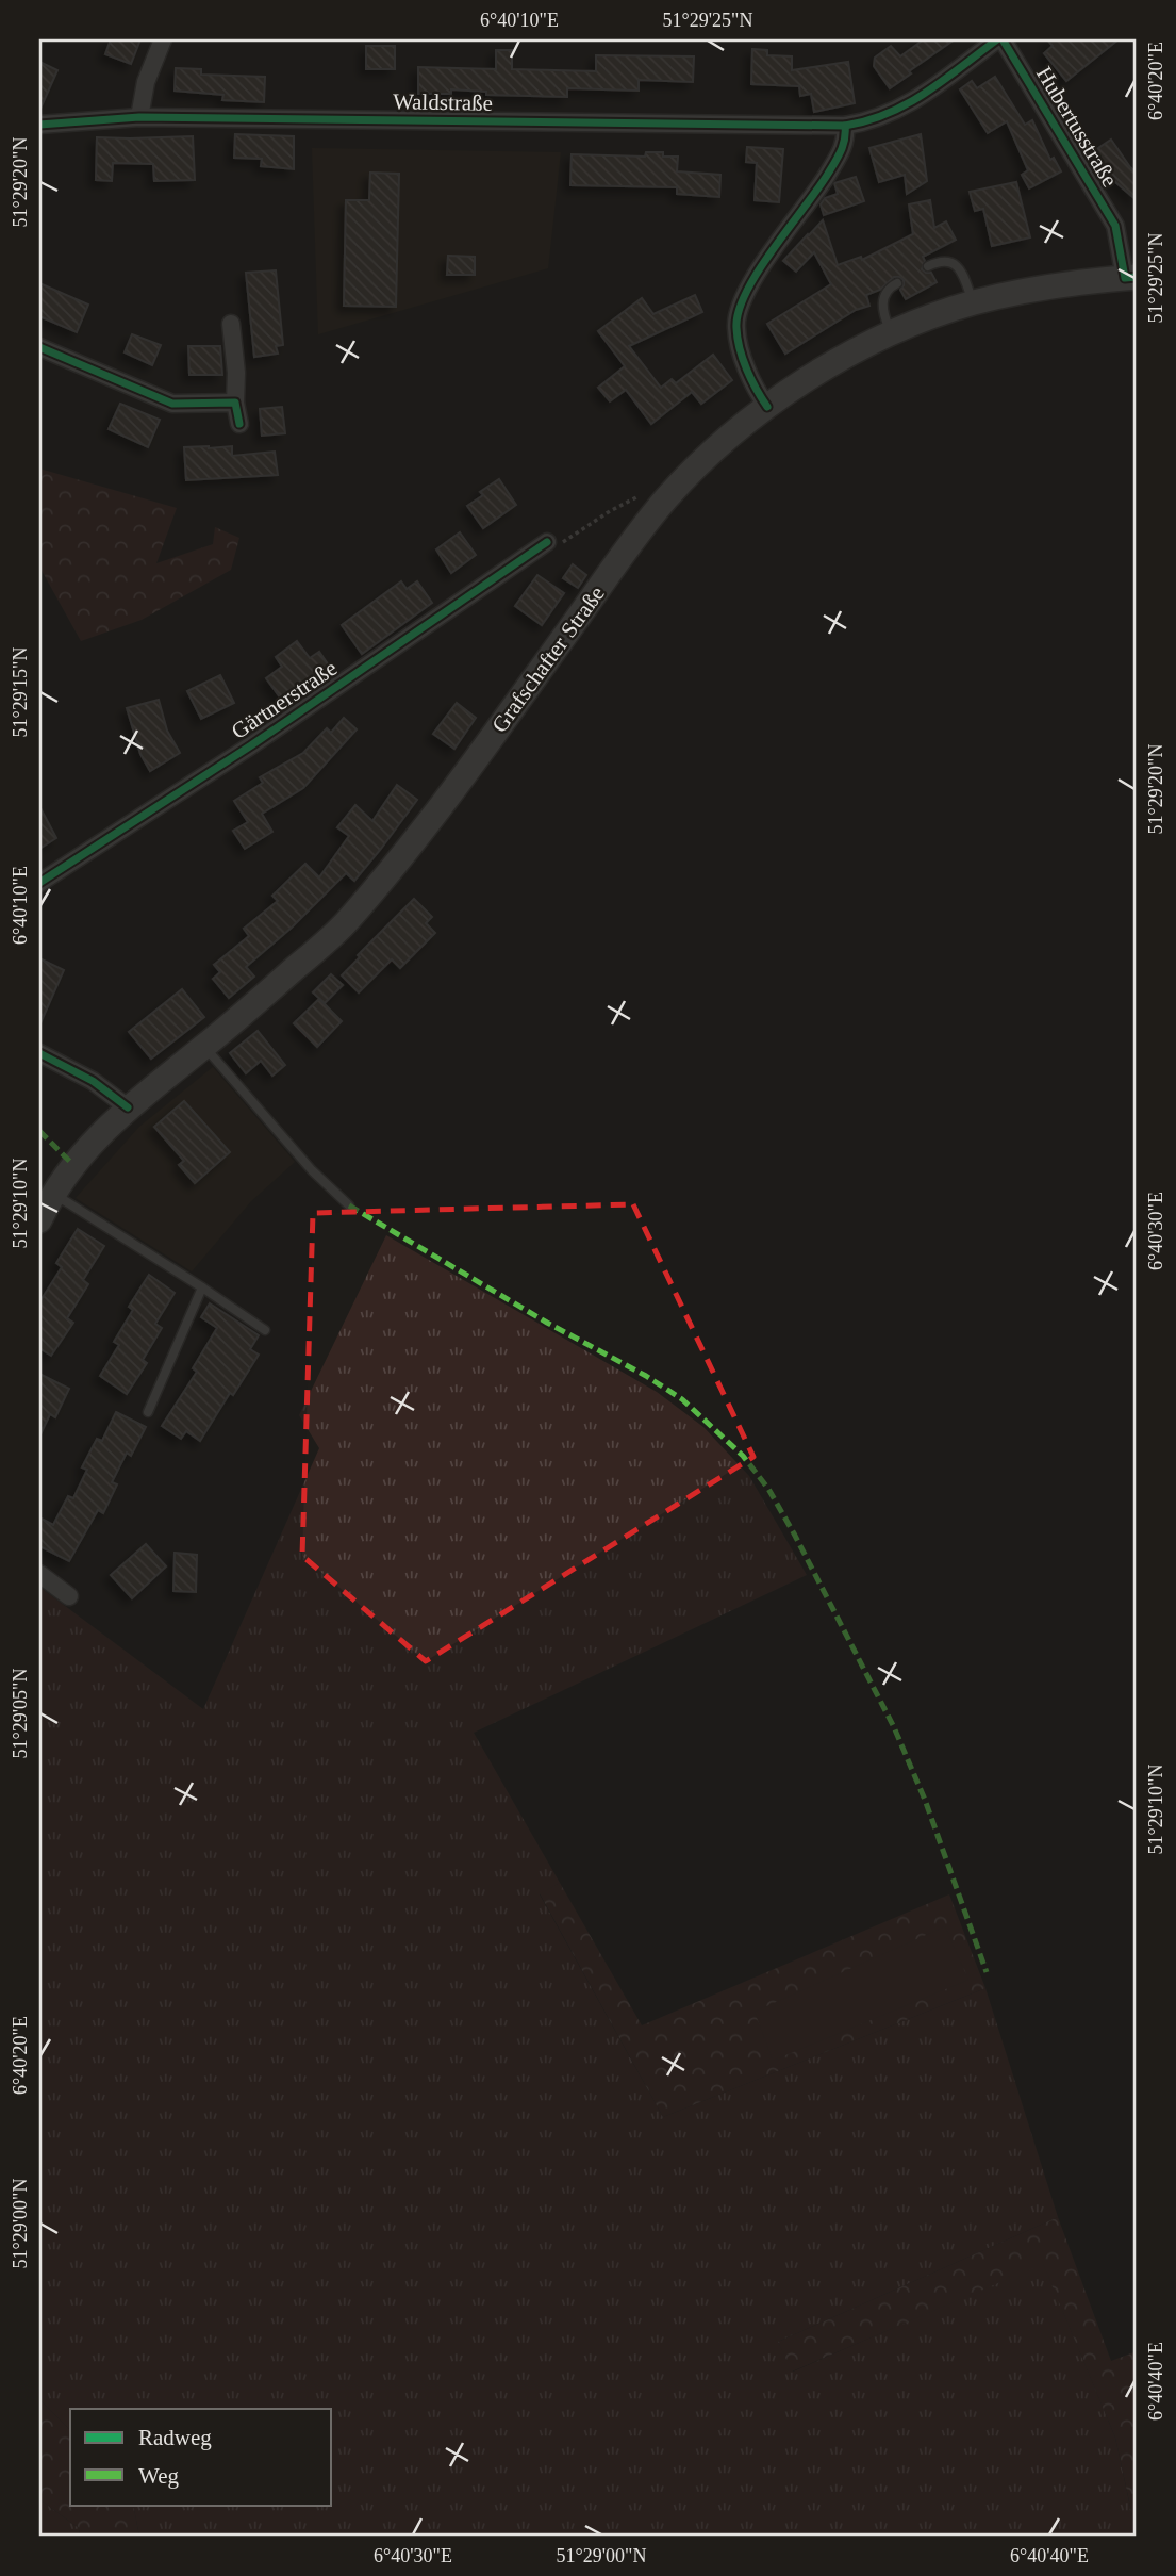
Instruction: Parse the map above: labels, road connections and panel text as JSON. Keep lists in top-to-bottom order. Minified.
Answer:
{"streets":{"main road":["Grafschafter Straße"],"street":["Waldstraße","Hubertusstraße","Gärtnerstraße"]},"crossings":[["Hubertusstraße","Grafschafter Straße"]],"legend":["Radweg","Weg"],"coordinates":["6°40'10\"E","51°29'25\"N","6°40'20\"E","51°29'20\"N","51°29'15\"N","51°29'10\"N","6°40'30\"E","51°29'05\"N","51°29'00\"N","6°40'40\"E"]}
